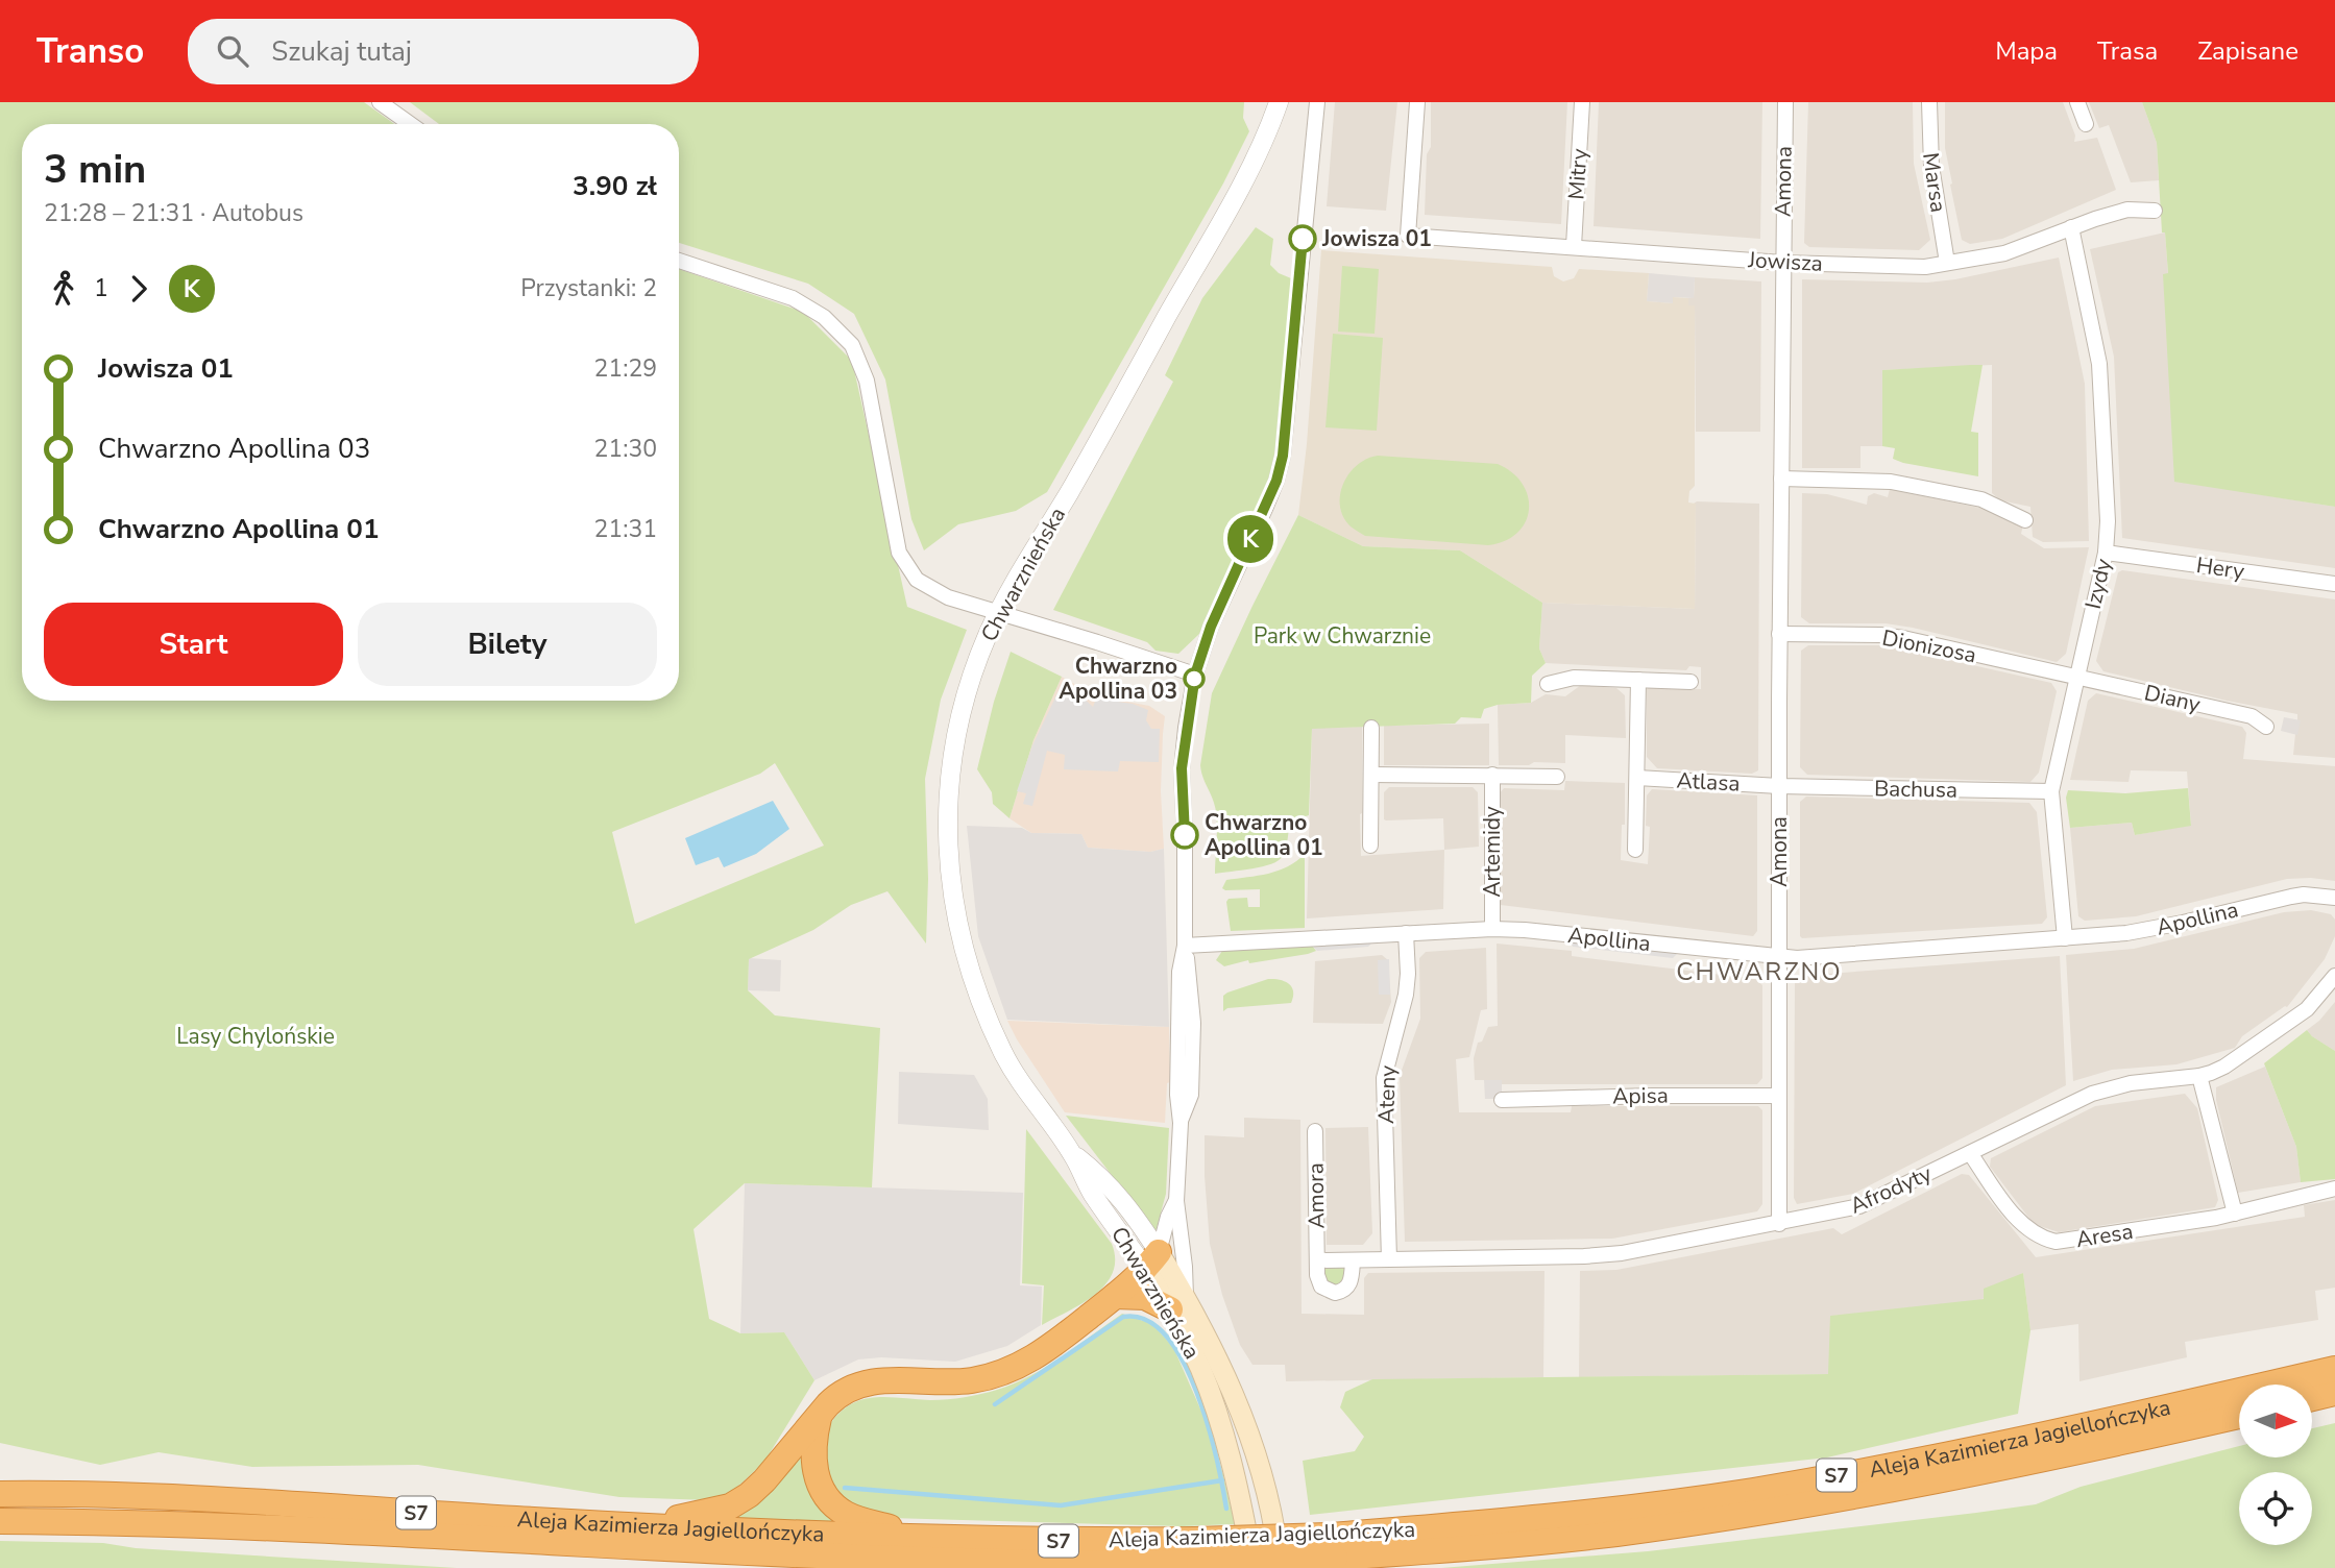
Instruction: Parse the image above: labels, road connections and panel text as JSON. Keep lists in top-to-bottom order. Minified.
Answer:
{"streets":{"highway":["Aleja Kazimierza Jagiellończyka","S7"],"main road":["Chwarznieńska"],"street":["Mitry","Amona","Marsa","Jowisza","Hery","Izydy","Dionizosa","Diany","Atlasa","Bachusa","Artemidy","Apollina","Ateny","Apisa","Afrodyty","Amora","Aresa"]},"crossings":[["Mitry","Jowisza"],["Amona","Jowisza"],["Amona","Dionizosa"],["Amona","Atlasa"],["Amona","Bachusa"],["Amona","Apollina"],["Amona","Apisa"],["Amona","Afrodyty"],["Marsa","Jowisza"],["Jowisza","Izydy"],["Hery","Izydy"],["Chwarznieńska","Apollina"],["Izydy","Dionizosa"],["Izydy","Diany"],["Izydy","Bachusa"],["Izydy","Apollina"],["Dionizosa","Diany"],["Atlasa","Bachusa"],["Artemidy","Apollina"],["Apollina","Ateny"],["Ateny","Afrodyty"],["Afrodyty","Amora"],["Afrodyty","Aresa"]],"districts":["CHWARZNO"],"parks":["Park w Chwarznie","Lasy Chylońskie"],"places":["Jowisza 01","Chwarzno Apollina 03","Chwarzno Apollina 01"],"lines":["bus line K"],"north":"right","page":{"header":"Transo","search":"Szukaj tutaj","nav":["Mapa","Trasa","Zapisane"],"on_map":"K","heading":["3 min","21:28 – 21:31 · Autobus","3.90 zł"],"legs":["1","K","Przystanki: 2"],"list":[{"name":"Jowisza 01","value":"21:29"},{"name":"Chwarzno Apollina 03","value":"21:30"},{"name":"Chwarzno Apollina 01","value":"21:31"}],"buttons":["Start","Bilety"]}}
